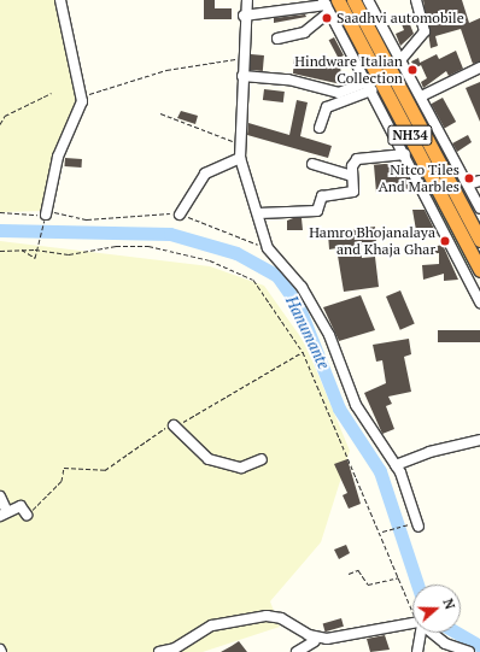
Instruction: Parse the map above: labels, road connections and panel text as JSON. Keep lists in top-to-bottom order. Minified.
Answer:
{"streets":{"highway":["NH34"]},"water":["Hanumante"],"places":["Saadhvi automobile","Hindware Italian Collection","Nitco Tiles And Marbles","Hamro Bhojanalaya and Khaja Ghar"],"north":"right"}
